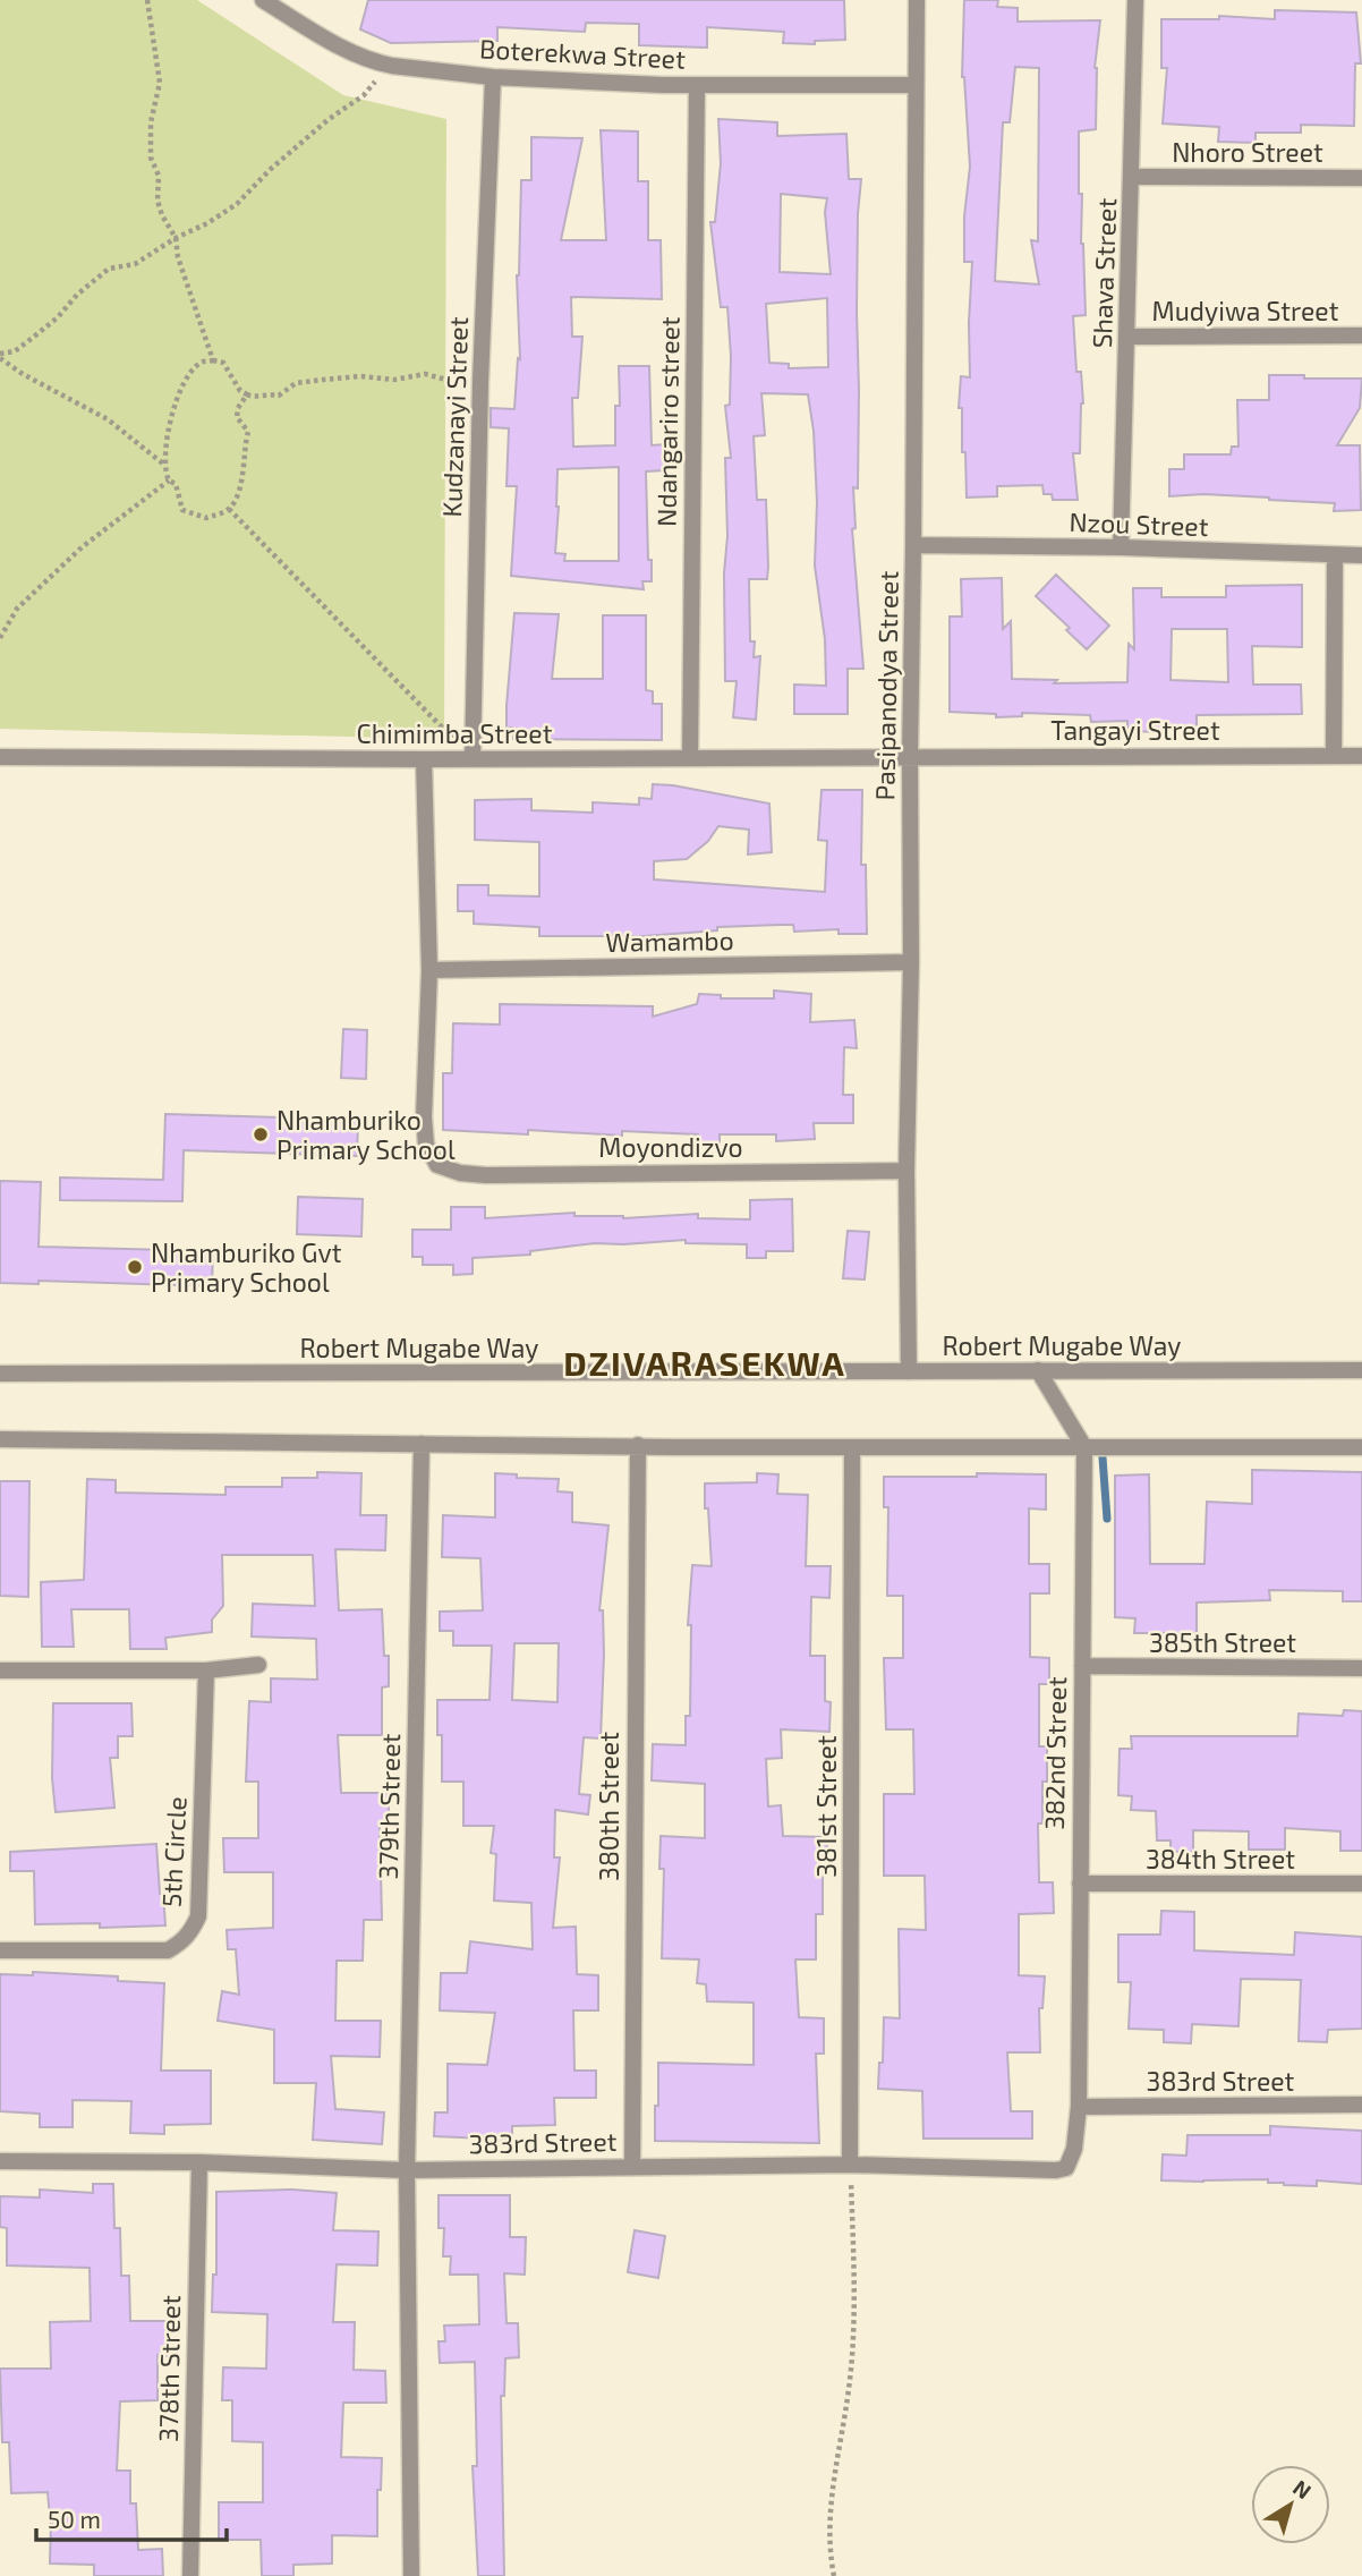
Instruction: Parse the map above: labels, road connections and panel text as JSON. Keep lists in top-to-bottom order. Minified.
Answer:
{"streets":{"street":["Boterekwa Street","Nhoro Street","Shava Street","Mudyiwa Street","Kudzanayi Street","Ndangariro street","Nzou Street","Pasipanodya Street","Tangayi Street","Chimimba Street","Wamambo","Moyondizvo","Robert Mugabe Way","385th Street","382nd Street","379th Street","380th Street","381st Street","5th Circle","384th Street","383rd Street","378th Street"]},"crossings":[["Boterekwa Street","Kudzanayi Street"],["Boterekwa Street","Ndangariro street"],["Boterekwa Street","Pasipanodya Street"],["Nhoro Street","Shava Street"],["Shava Street","Mudyiwa Street"],["Shava Street","Nzou Street"],["Kudzanayi Street","Chimimba Street"],["Ndangariro street","Chimimba Street"],["Nzou Street","Pasipanodya Street"],["Pasipanodya Street","Tangayi Street"],["Pasipanodya Street","Chimimba Street"],["Pasipanodya Street","Wamambo"],["Pasipanodya Street","Moyondizvo"],["Pasipanodya Street","Robert Mugabe Way"],["Tangayi Street","Chimimba Street"],["Wamambo","Moyondizvo"],["385th Street","382nd Street"],["382nd Street","384th Street"],["382nd Street","383rd Street"],["379th Street","383rd Street"],["380th Street","383rd Street"],["381st Street","383rd Street"],["383rd Street","378th Street"]],"districts":["DZIVARASEKWA"],"places":["Nhamburiko Primary School","Nhamburiko Gvt Primary School"],"scale_bar":"50 m","north":"top right"}
